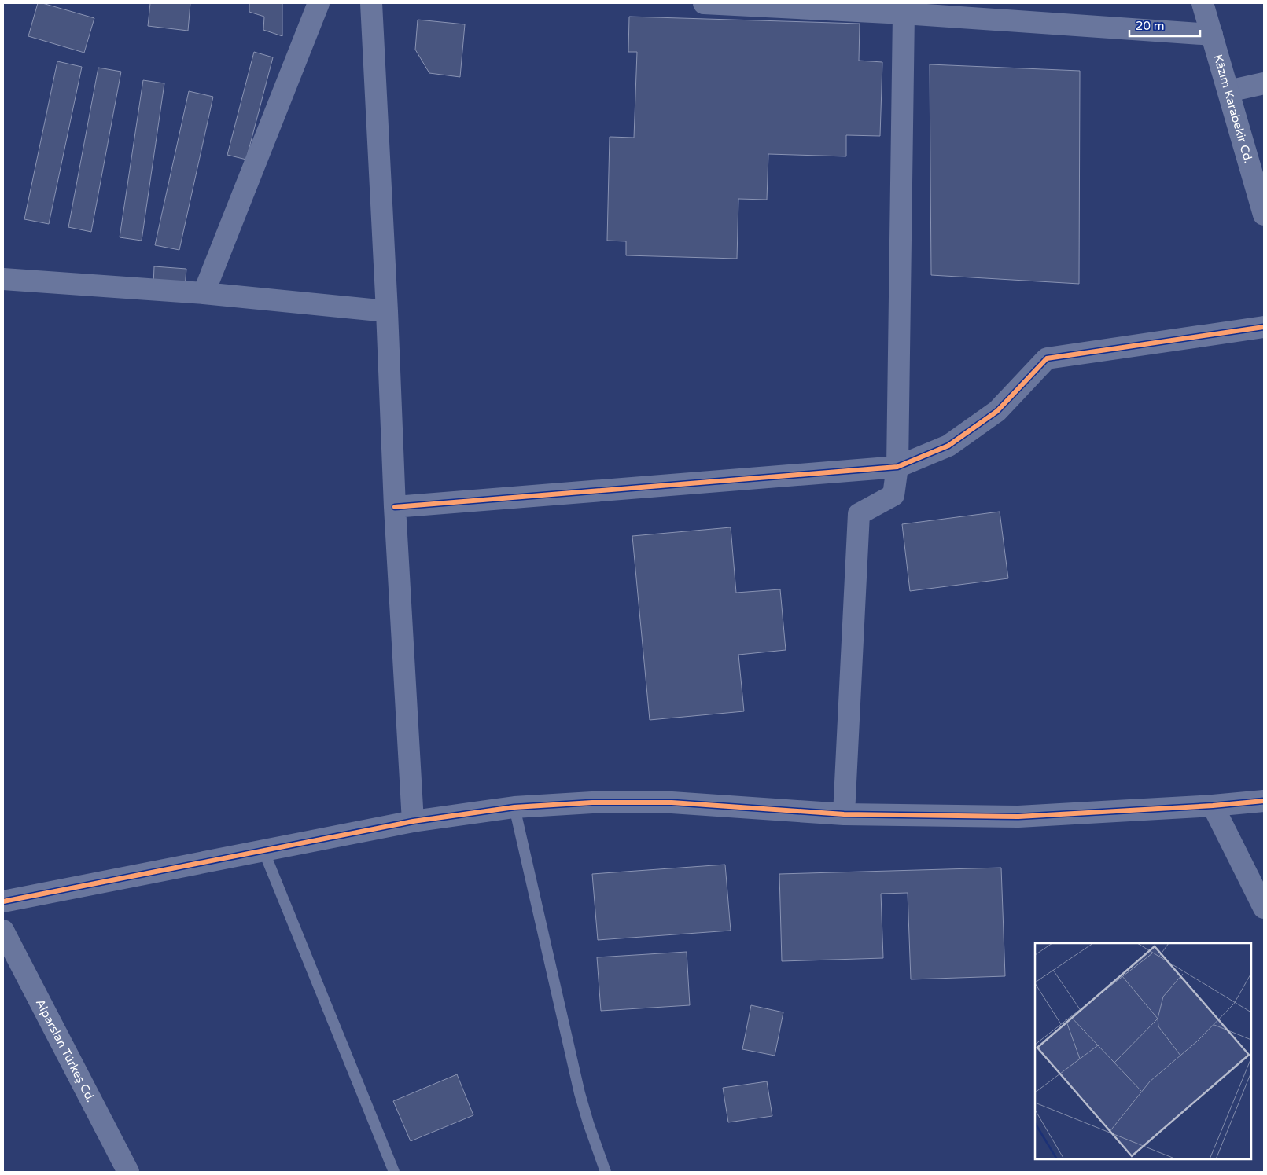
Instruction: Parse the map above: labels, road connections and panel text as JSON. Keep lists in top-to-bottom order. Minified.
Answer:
{"streets":{"street":["Kâzım Karabekir Cd.","Alparslan Türkeş Cd."]},"scale_bar":"20 m"}
